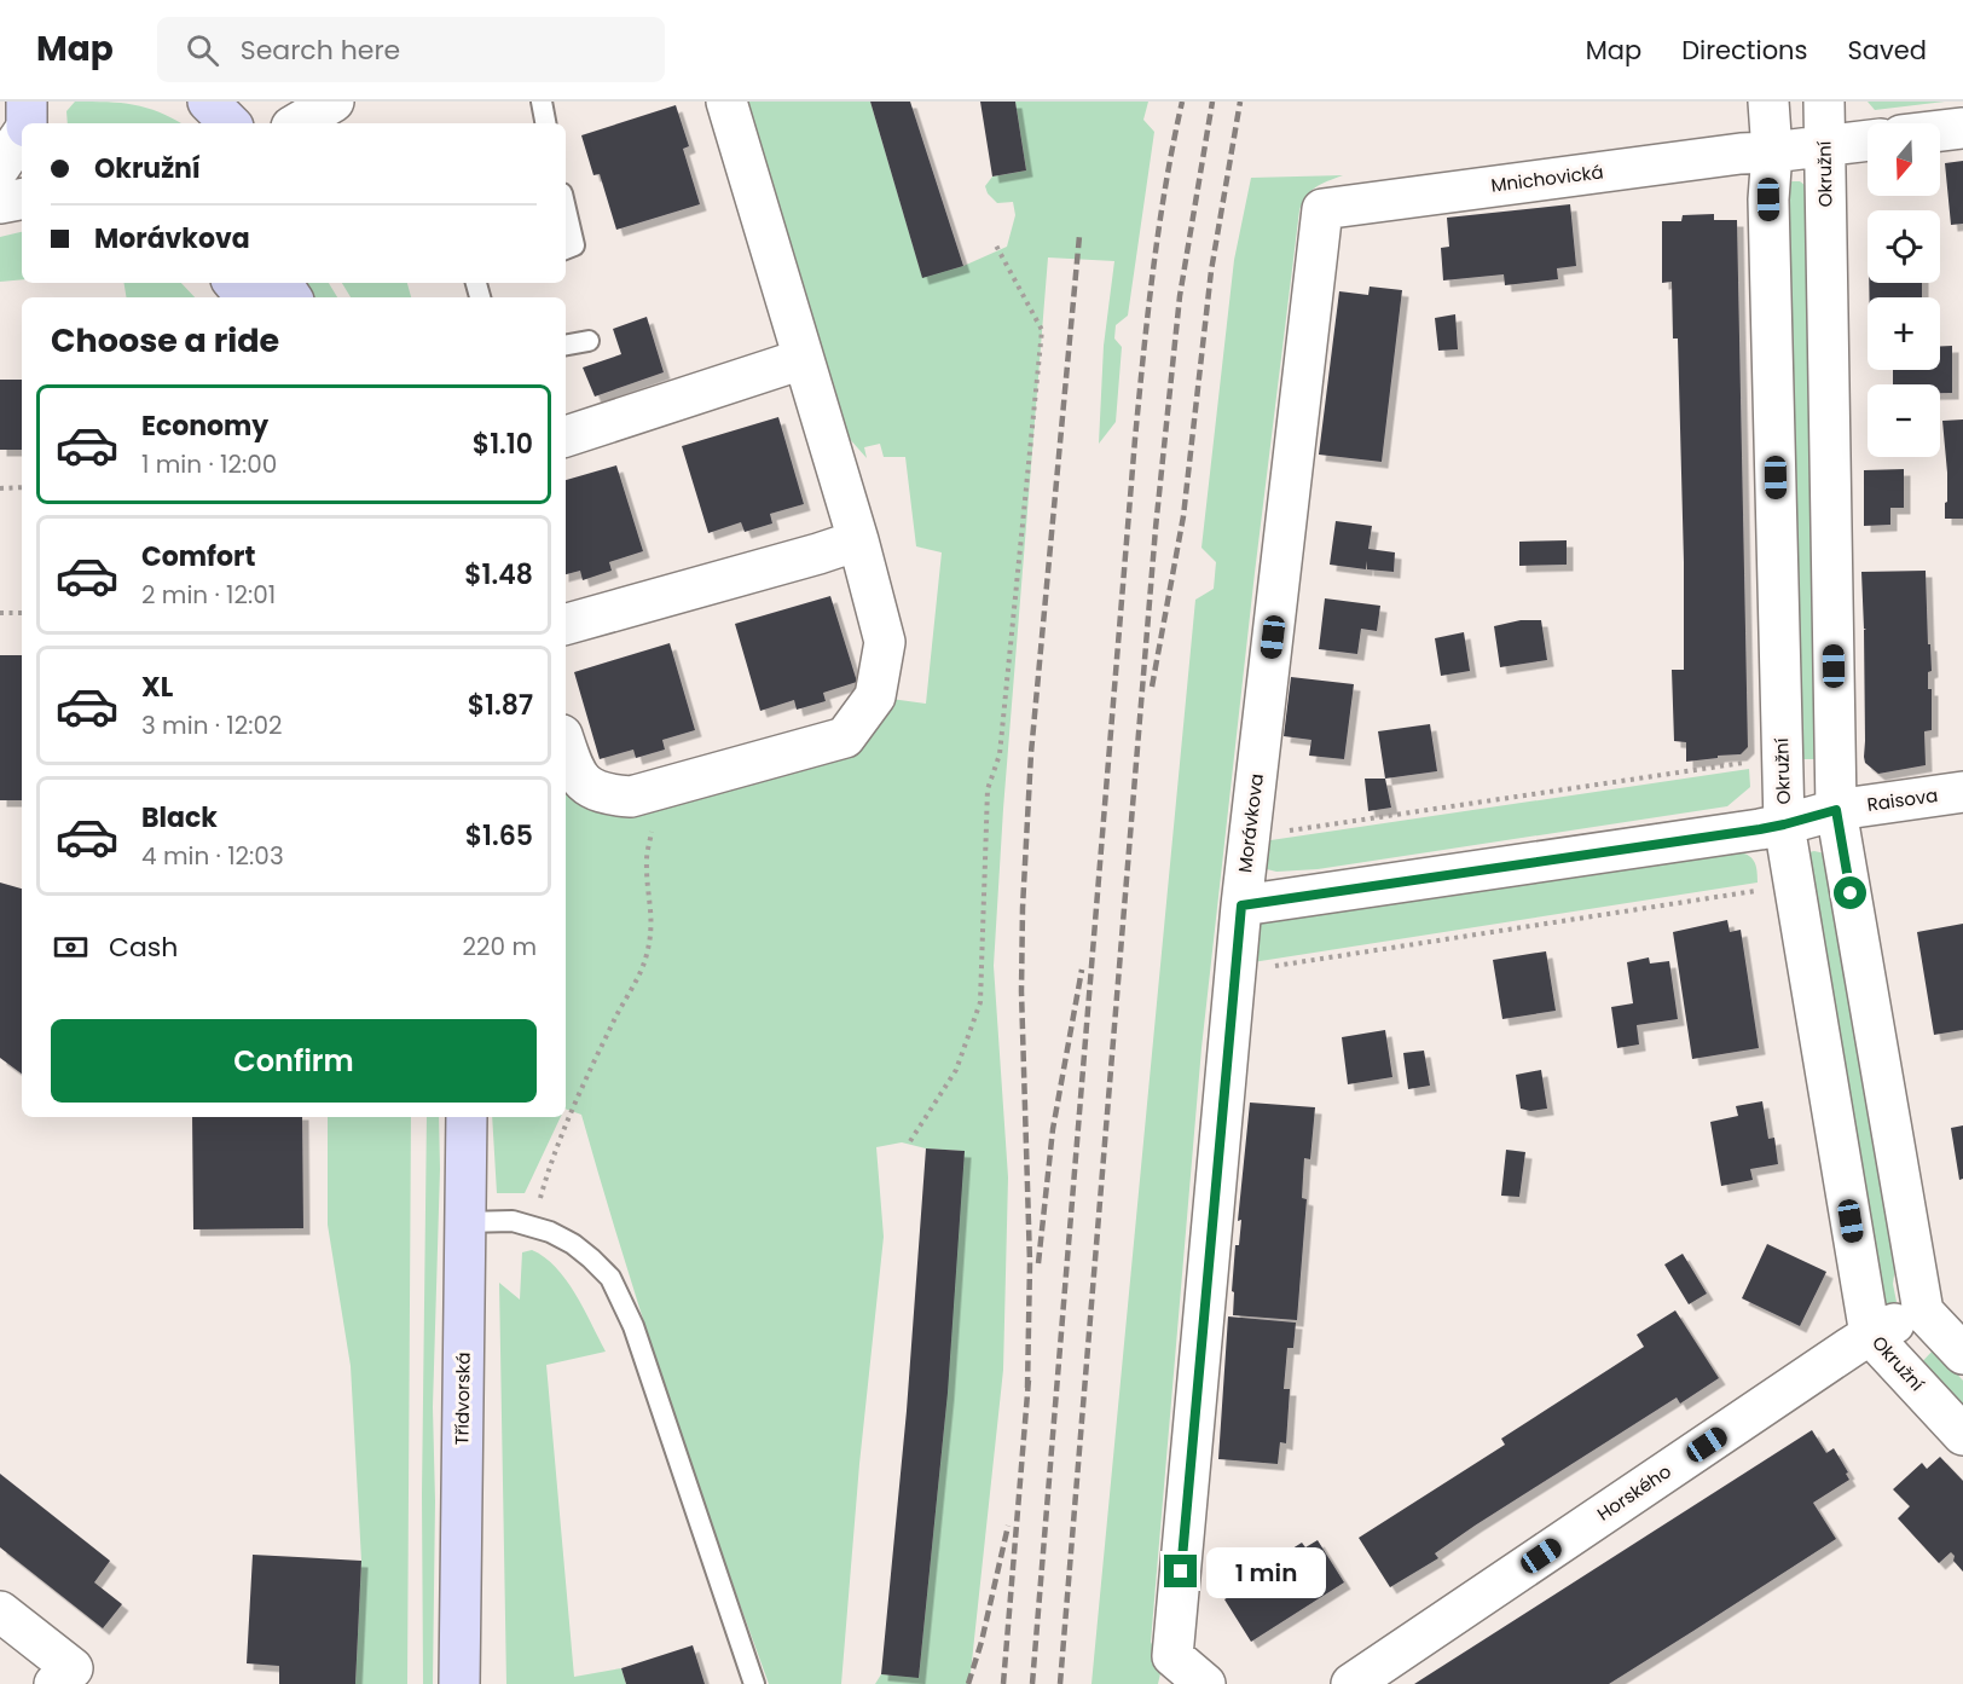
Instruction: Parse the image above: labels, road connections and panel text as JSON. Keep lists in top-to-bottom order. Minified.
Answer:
{"streets":{"main road":["Třídvorská"],"street":["Okružní","Mnichovická","Raisova","Morávkova","Horského"]},"crossings":[["Okružní","Mnichovická"],["Okružní","Raisova"],["Okružní","Horského"],["Mnichovická","Morávkova"],["Raisova","Morávkova"]],"north":"bottom","page":{"header":"Map","search":"Search here","nav":["Map","Directions","Saved"],"map_buttons":["+","−"],"banner":["Okružní","Morávkova"],"heading":"Choose a ride","list":[{"name":"Economy","note":"1 min · 12:00","value":"$1.10"},{"name":"Comfort","note":"2 min · 12:01","value":"$1.48"},{"name":"XL","note":"3 min · 12:02","value":"$1.87"},{"name":"Black","note":"4 min · 12:03","value":"$1.65"}],"pay":["Cash","220 m"],"buttons":"Confirm","bubble":"1 min"}}
